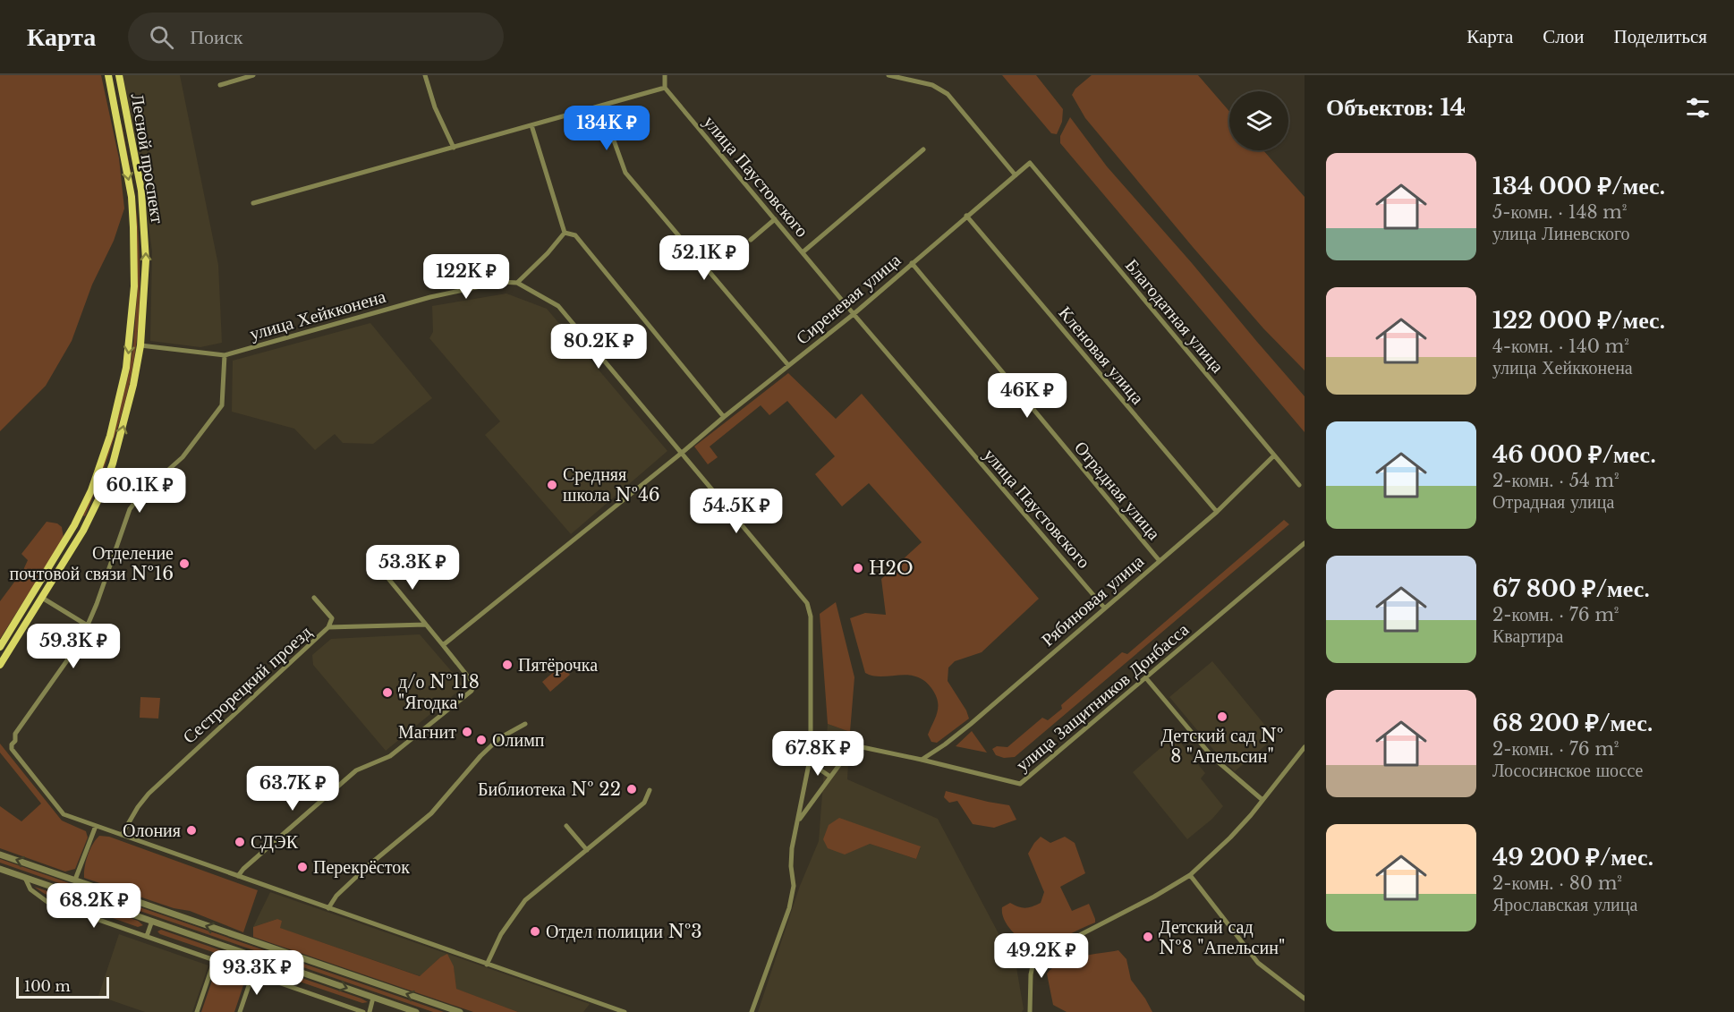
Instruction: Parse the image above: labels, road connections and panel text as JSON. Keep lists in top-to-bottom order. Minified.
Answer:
{"streets":{"main road":["Лесной проспект"],"street":["улица Паустовского","Сиреневая улица","улица Хейкконена","Благодатная улица","Кленовая улица","Отрадная улица","Рябиновая улица","Сестрорецкий проезд","улица Защитников Донбасса"]},"crossings":[["Лесной проспект","улица Хейкконена"],["улица Паустовского","Сиреневая улица"],["улица Паустовского","Рябиновая улица"],["Сиреневая улица","Благодатная улица"],["Сиреневая улица","Кленовая улица"],["Сиреневая улица","Отрадная улица"],["Благодатная улица","Рябиновая улица"],["Кленовая улица","Рябиновая улица"],["Отрадная улица","Рябиновая улица"],["Рябиновая улица","улица Защитников Донбасса"]],"places":["Средняя школа №46","Отделение почтовой связи №16","H2O","Пятёрочка","д/о №118 \"Ягодка\"","Детский сад № 8 \"Апельсин\"","Магнит","Олимп","Библиотека № 22","Олония","СДЭК","Перекрёсток","Отдел полиции №3","Детский сад №8 \"Апельсин\""],"scale_bar":"100 m","page":{"header":"Карта","search":"Поиск","nav":["Карта","Слои","Поделиться"],"heading":"Объектов: 14","price":["134K ₽","52.1K ₽","122K ₽","80.2K ₽","46K ₽","60.1K ₽","54.5K ₽","53.3K ₽","59.3K ₽","67.8K ₽","63.7K ₽","68.2K ₽","49.2K ₽","93.3K ₽"],"list":[{"name":"134 000 ₽/мес.","note":"5-комн. · 148 m² · улица Линевского"},{"name":"122 000 ₽/мес.","note":"4-комн. · 140 m² · улица Хейкконена"},{"name":"46 000 ₽/мес.","note":"2-комн. · 54 m² · Отрадная улица"},{"name":"67 800 ₽/мес.","note":"2-комн. · 76 m² · Квартира"},{"name":"68 200 ₽/мес.","note":"2-комн. · 76 m² · Лососинское шоссе"},{"name":"49 200 ₽/мес.","note":"2-комн. · 80 m² · Ярославская улица"}],"scale":"100 m"}}
